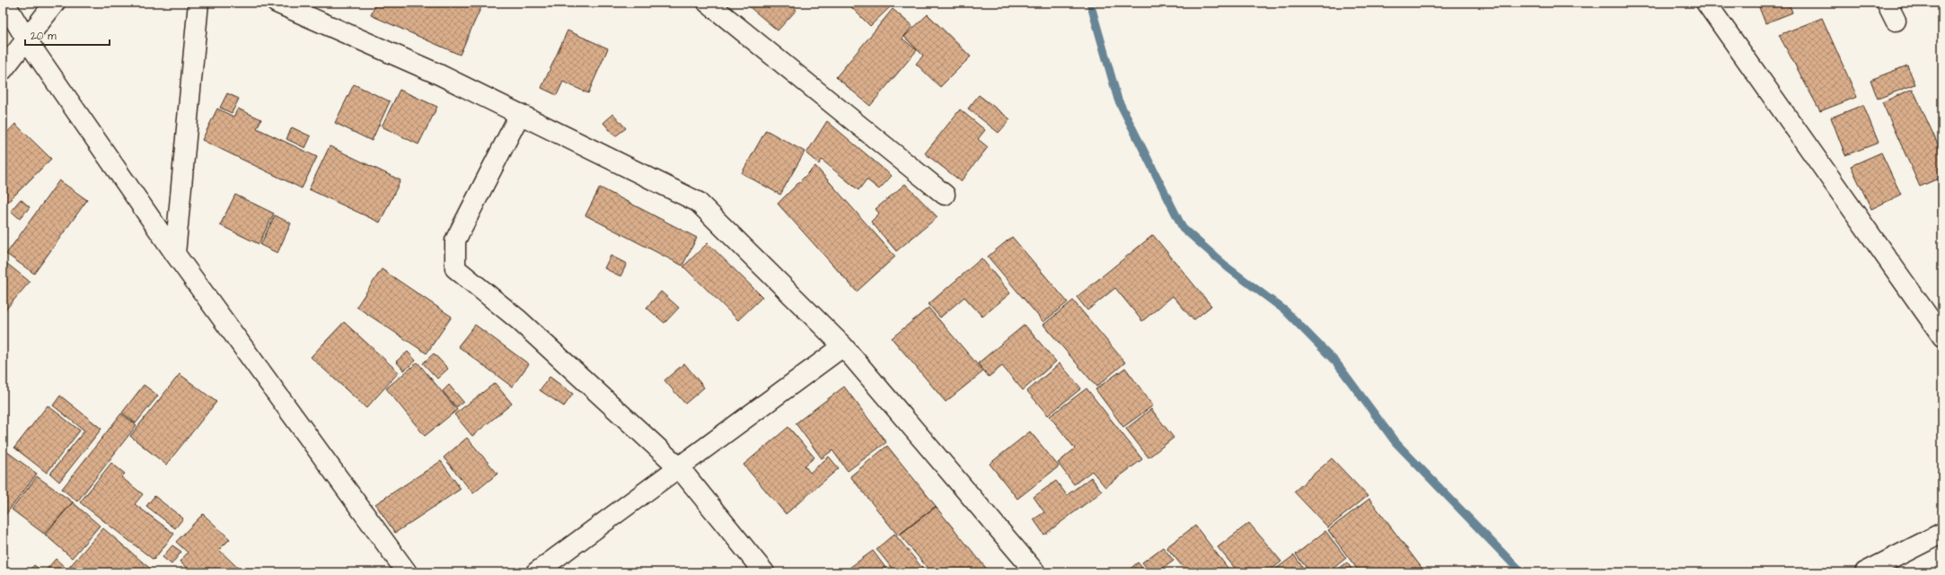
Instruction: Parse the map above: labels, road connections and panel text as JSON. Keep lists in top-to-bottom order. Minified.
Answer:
{"scale_bar":"20 m"}
